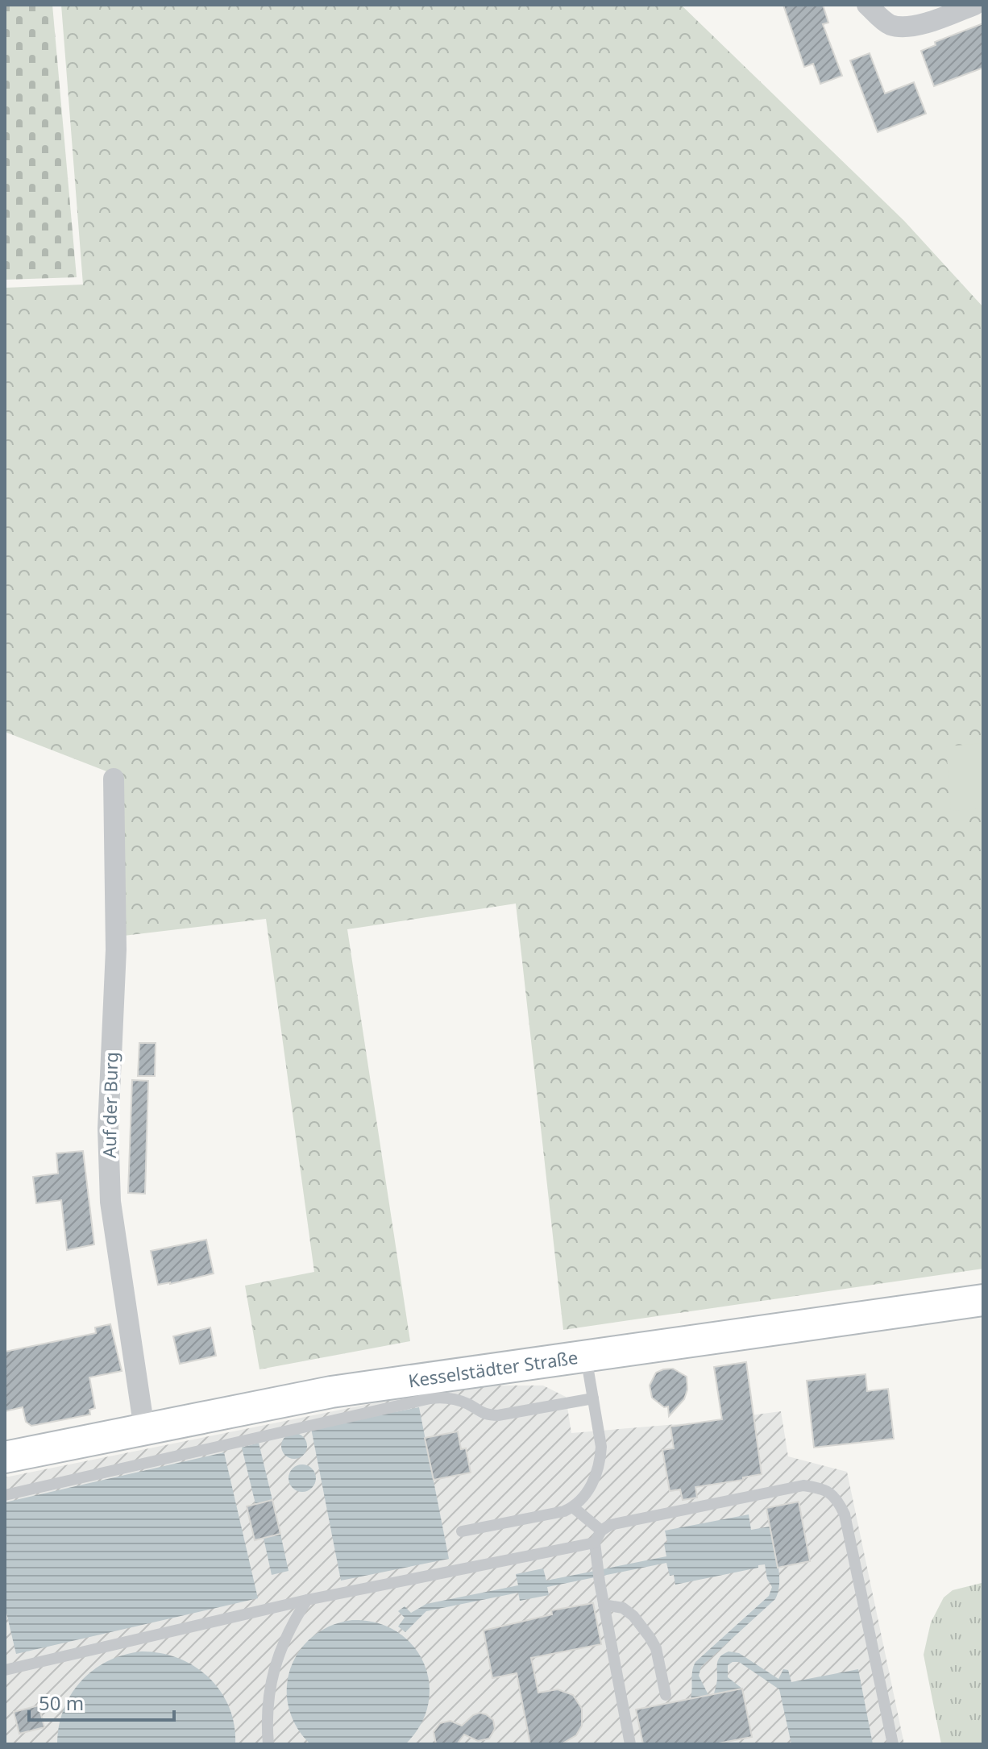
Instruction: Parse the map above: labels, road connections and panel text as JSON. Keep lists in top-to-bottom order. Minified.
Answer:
{"streets":{"main road":["Kesselstädter Straße"],"street":["Auf der Burg"]},"crossings":[["Auf der Burg","Kesselstädter Straße"]],"scale_bar":"50 m"}
